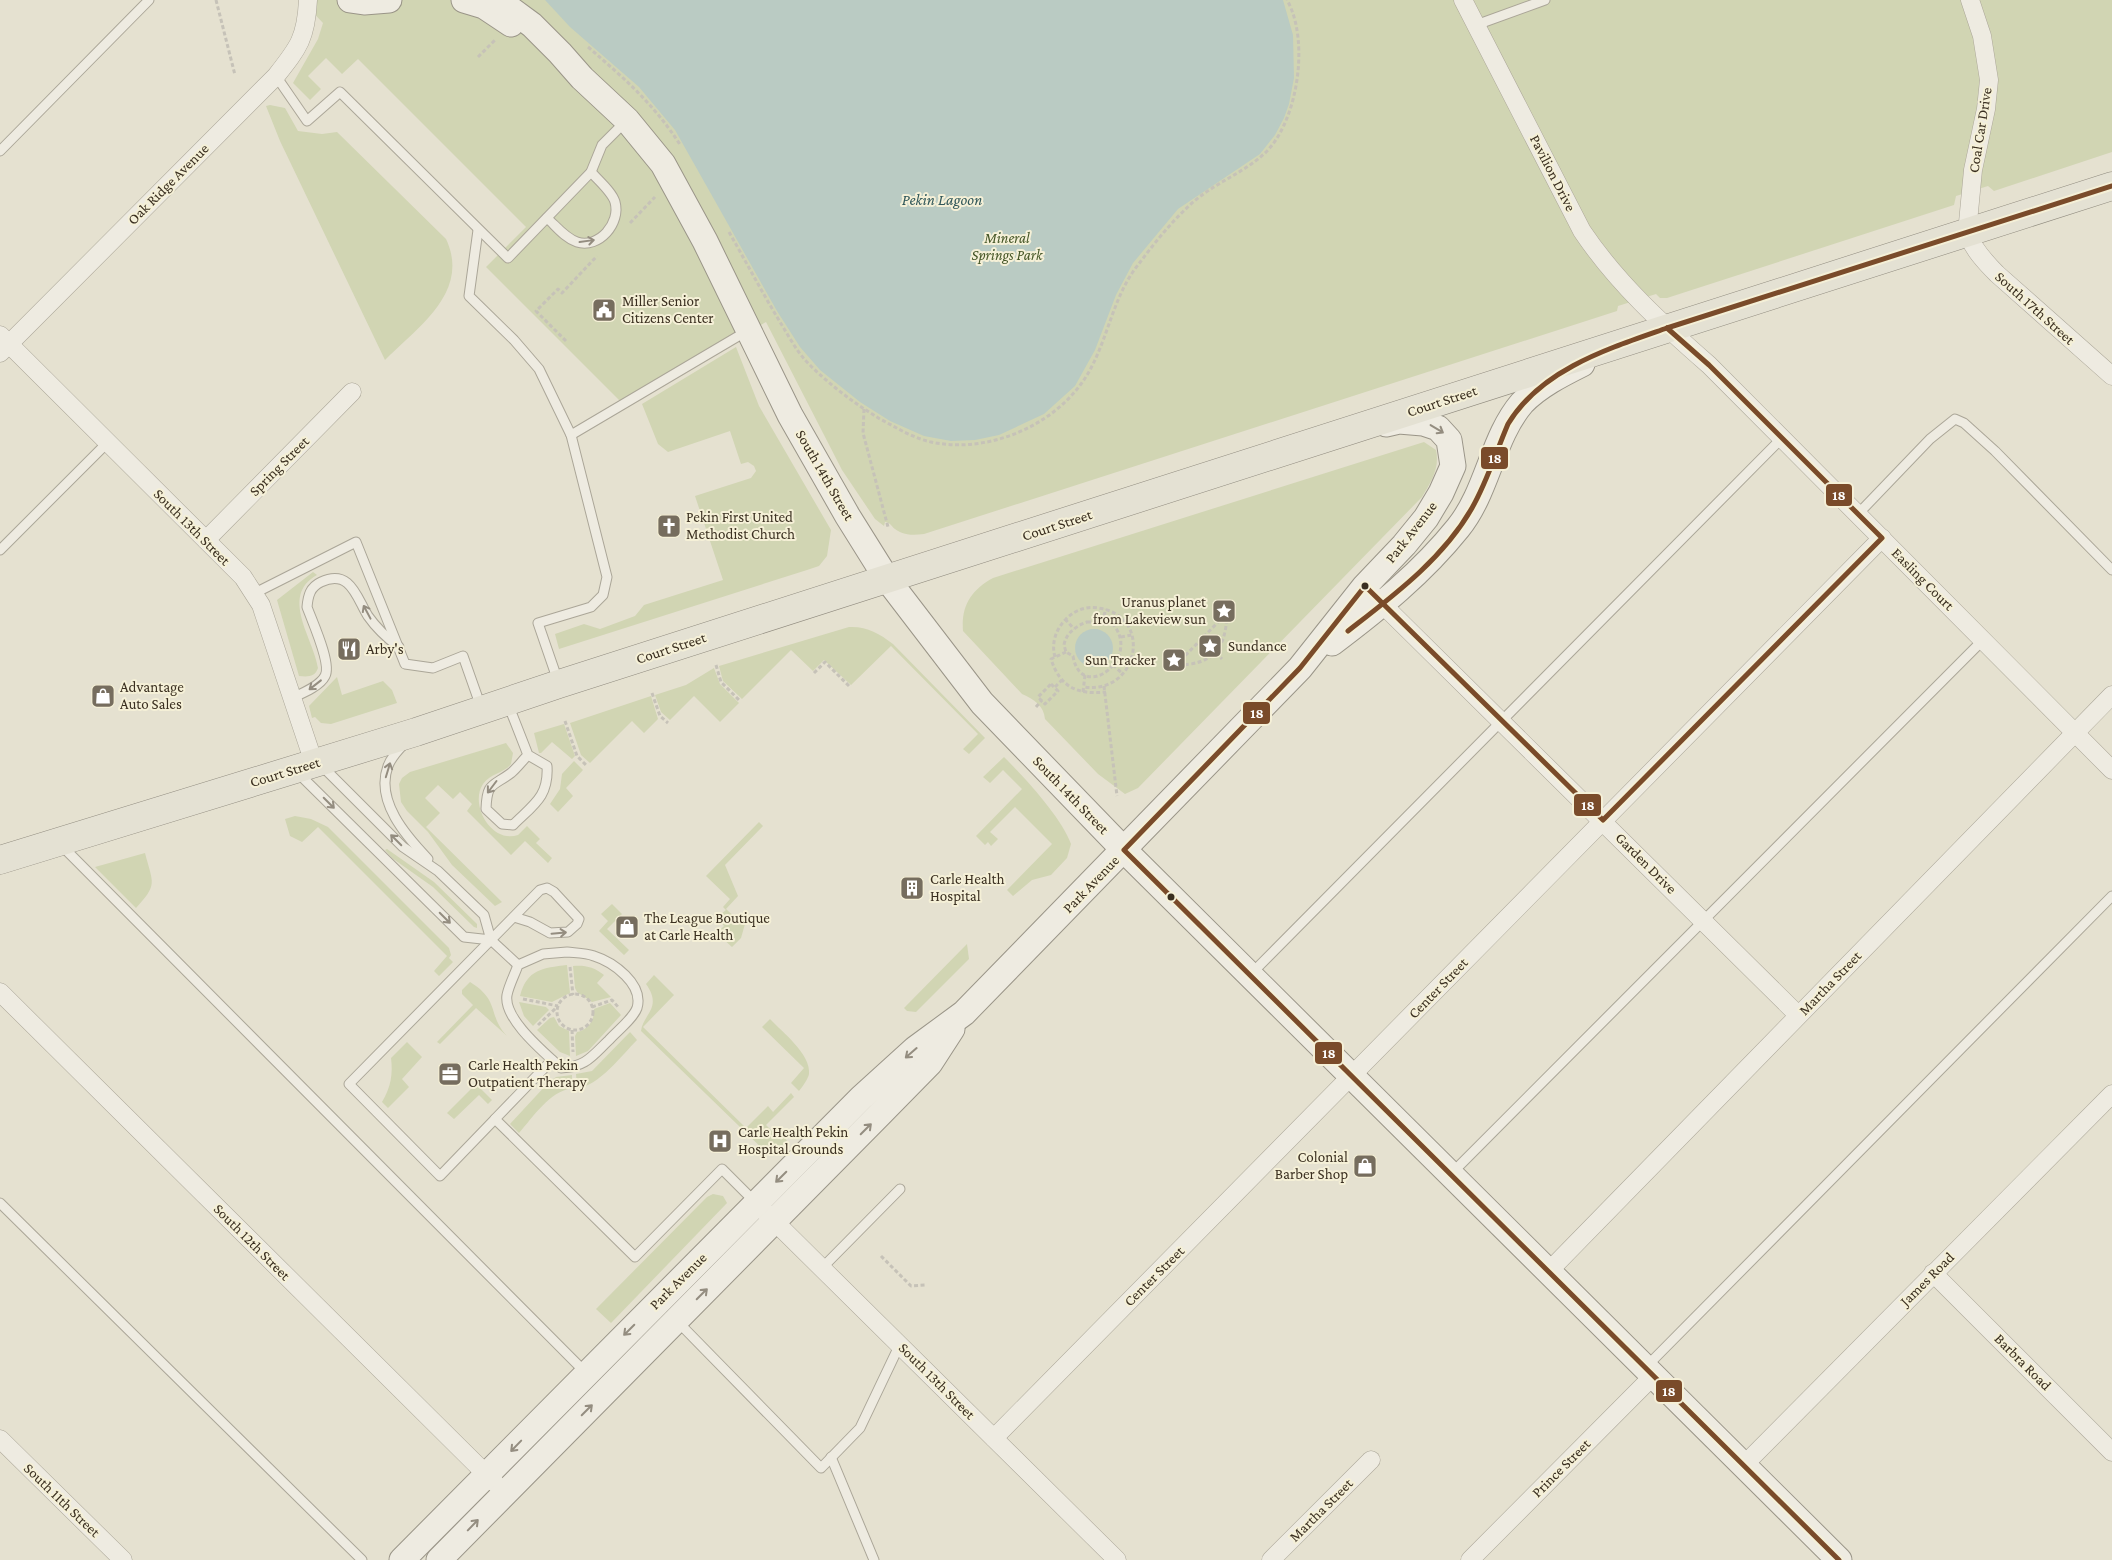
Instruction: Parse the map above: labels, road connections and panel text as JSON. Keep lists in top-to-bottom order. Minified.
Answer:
{"streets":{"main road":["Court Street"],"street":["Coal Car Drive","Pavilion Drive","Oak Ridge Avenue","South 17th Street","Spring Street","South 14th Street","South 13th Street","Park Avenue","Easling Court","Garden Drive","Martha Street","Center Street","South 12th Street","James Road","Barbra Road","Prince Street","South 11th Street"]},"crossings":[["Coal Car Drive","South 17th Street"],["Coal Car Drive","Court Street"],["Pavilion Drive","Court Street"],["Pavilion Drive","Easling Court"],["Oak Ridge Avenue","South 13th Street"],["South 17th Street","Court Street"],["Court Street","South 14th Street"],["Court Street","South 13th Street"],["Court Street","Park Avenue"],["Court Street","Easling Court"],["Spring Street","South 13th Street"],["South 14th Street","Park Avenue"],["South 14th Street","Martha Street"],["South 14th Street","Center Street"],["South 14th Street","James Road"],["South 14th Street","Prince Street"],["South 13th Street","Park Avenue"],["South 13th Street","Center Street"],["Park Avenue","Garden Drive"],["Park Avenue","South 12th Street"],["Easling Court","Martha Street"],["Easling Court","Center Street"],["Garden Drive","Martha Street"],["Garden Drive","Center Street"],["James Road","Barbra Road"]],"water":["Pekin Lagoon"],"parks":["Mineral Springs Park"],"places":{"public building":["Miller Senior Citizens Center"],"church":["Pekin First United Methodist Church"],"place":["Uranus planet from Lakeview sun","Sundance","Sun Tracker"],"restaurant":["Arby's"],"shop":["Advantage Auto Sales","The League Boutique at Carle Health","Colonial Barber Shop"],"building":["Carle Health Hospital"],"office":["Carle Health Pekin Outpatient Therapy"],"hospital":["Carle Health Pekin Hospital Grounds"]},"lines":["transit line 18"]}
